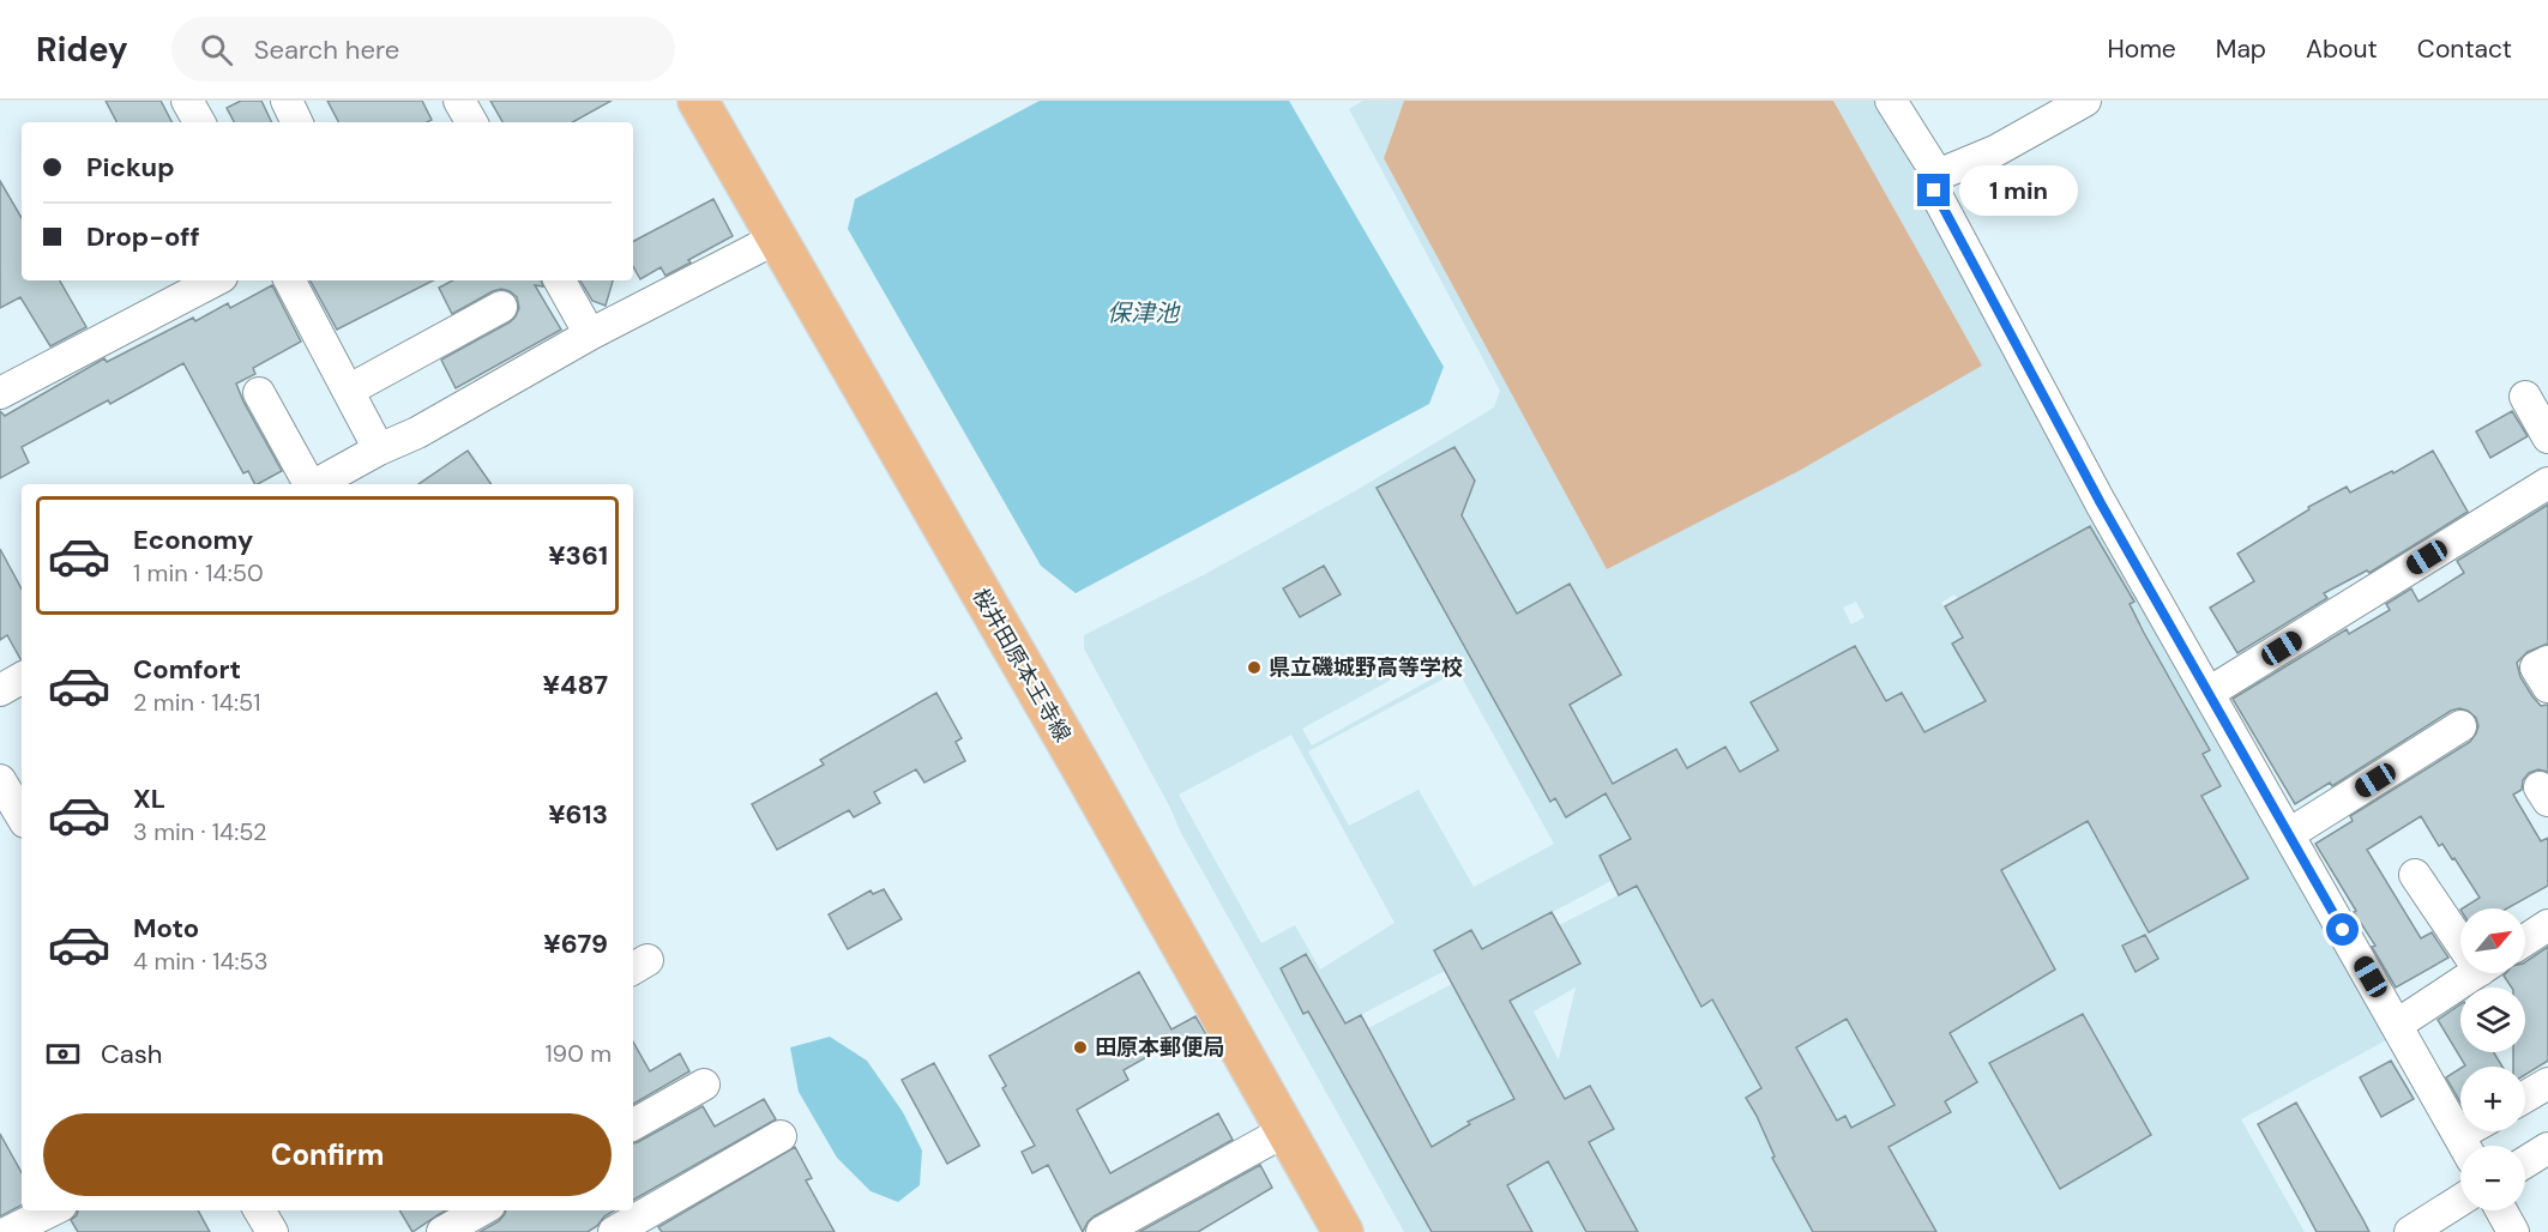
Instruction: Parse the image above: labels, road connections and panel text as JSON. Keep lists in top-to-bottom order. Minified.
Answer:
{"streets":{"main road":["桜井田原本王寺線"]},"water":["保津池"],"places":["県立磯城野高等学校","田原本郵便局"],"north":"top right","page":{"header":"Ridey","search":"Search here","nav":["Home","Map","About","Contact"],"banner":["Pickup","Drop-off"],"bubble":"1 min","list":[{"name":"Economy","note":"1 min · 14:50","value":"¥361"},{"name":"Comfort","note":"2 min · 14:51","value":"¥487"},{"name":"XL","note":"3 min · 14:52","value":"¥613"},{"name":"Moto","note":"4 min · 14:53","value":"¥679"}],"map_buttons":["+","−"],"pay":["Cash","190 m"],"buttons":"Confirm"}}
